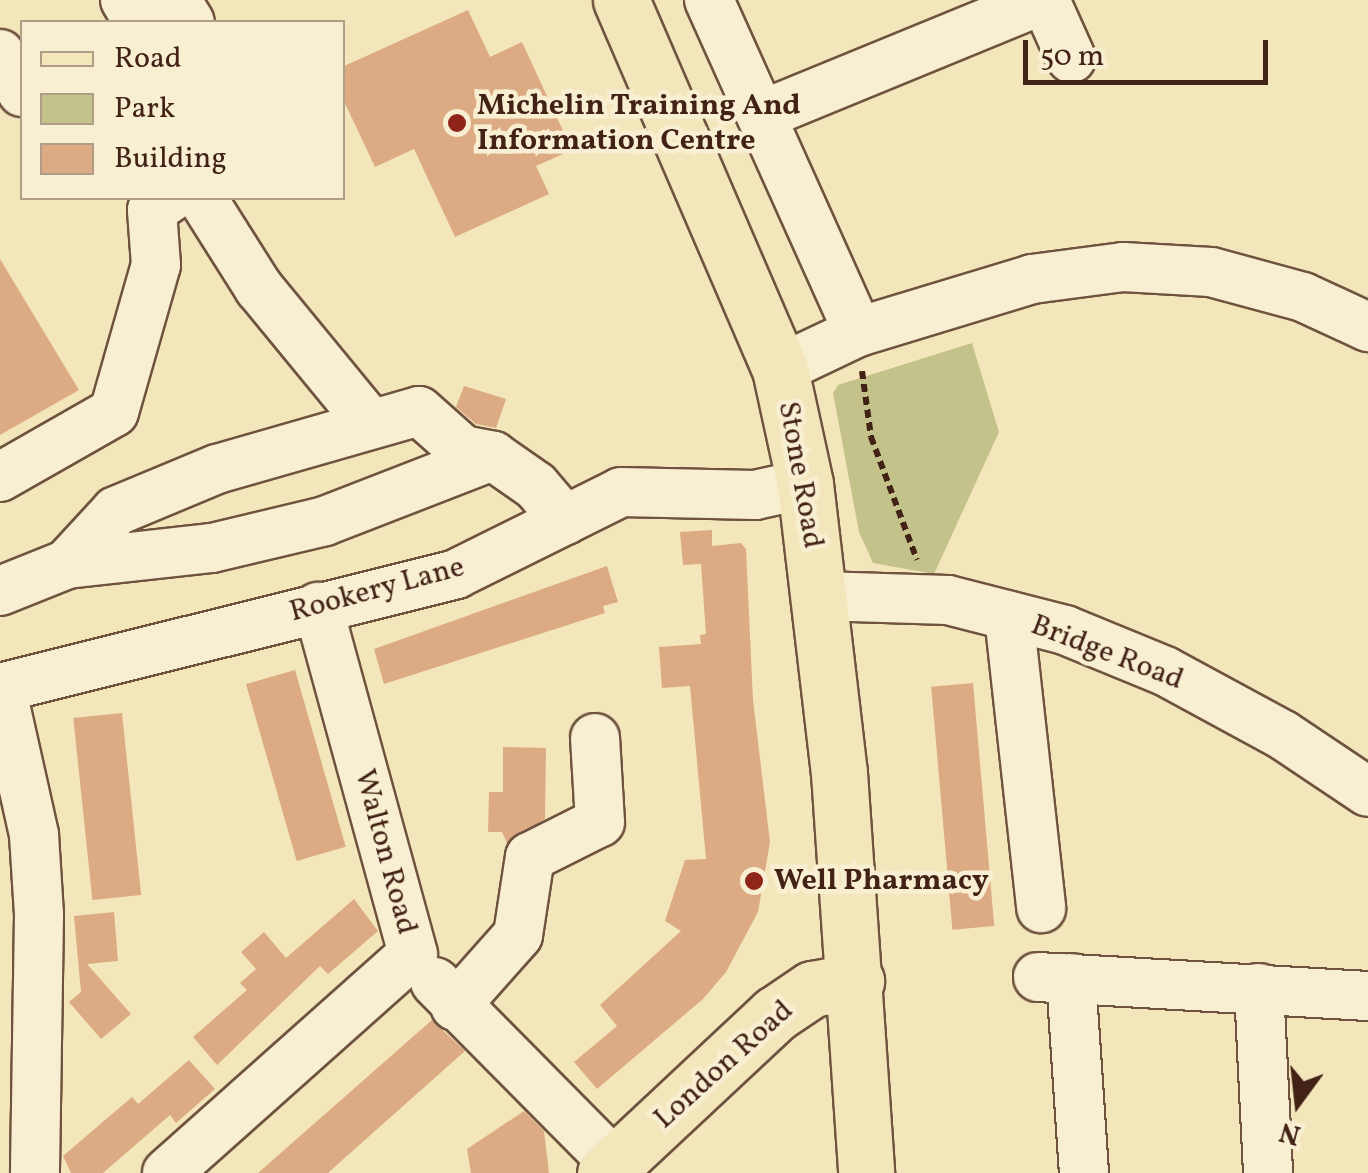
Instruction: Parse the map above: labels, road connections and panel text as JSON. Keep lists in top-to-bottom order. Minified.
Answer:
{"streets":{"main road":["Stone Road","London Road"],"street":["Rookery Lane","Bridge Road","Walton Road"]},"crossings":[["Stone Road","Rookery Lane"],["Stone Road","Bridge Road"],["Stone Road","London Road"],["Rookery Lane","Walton Road"]],"places":["Michelin Training And Information Centre","Well Pharmacy"],"legend":["Road","Park","Building"],"scale_bar":"50 m","north":"bottom"}
